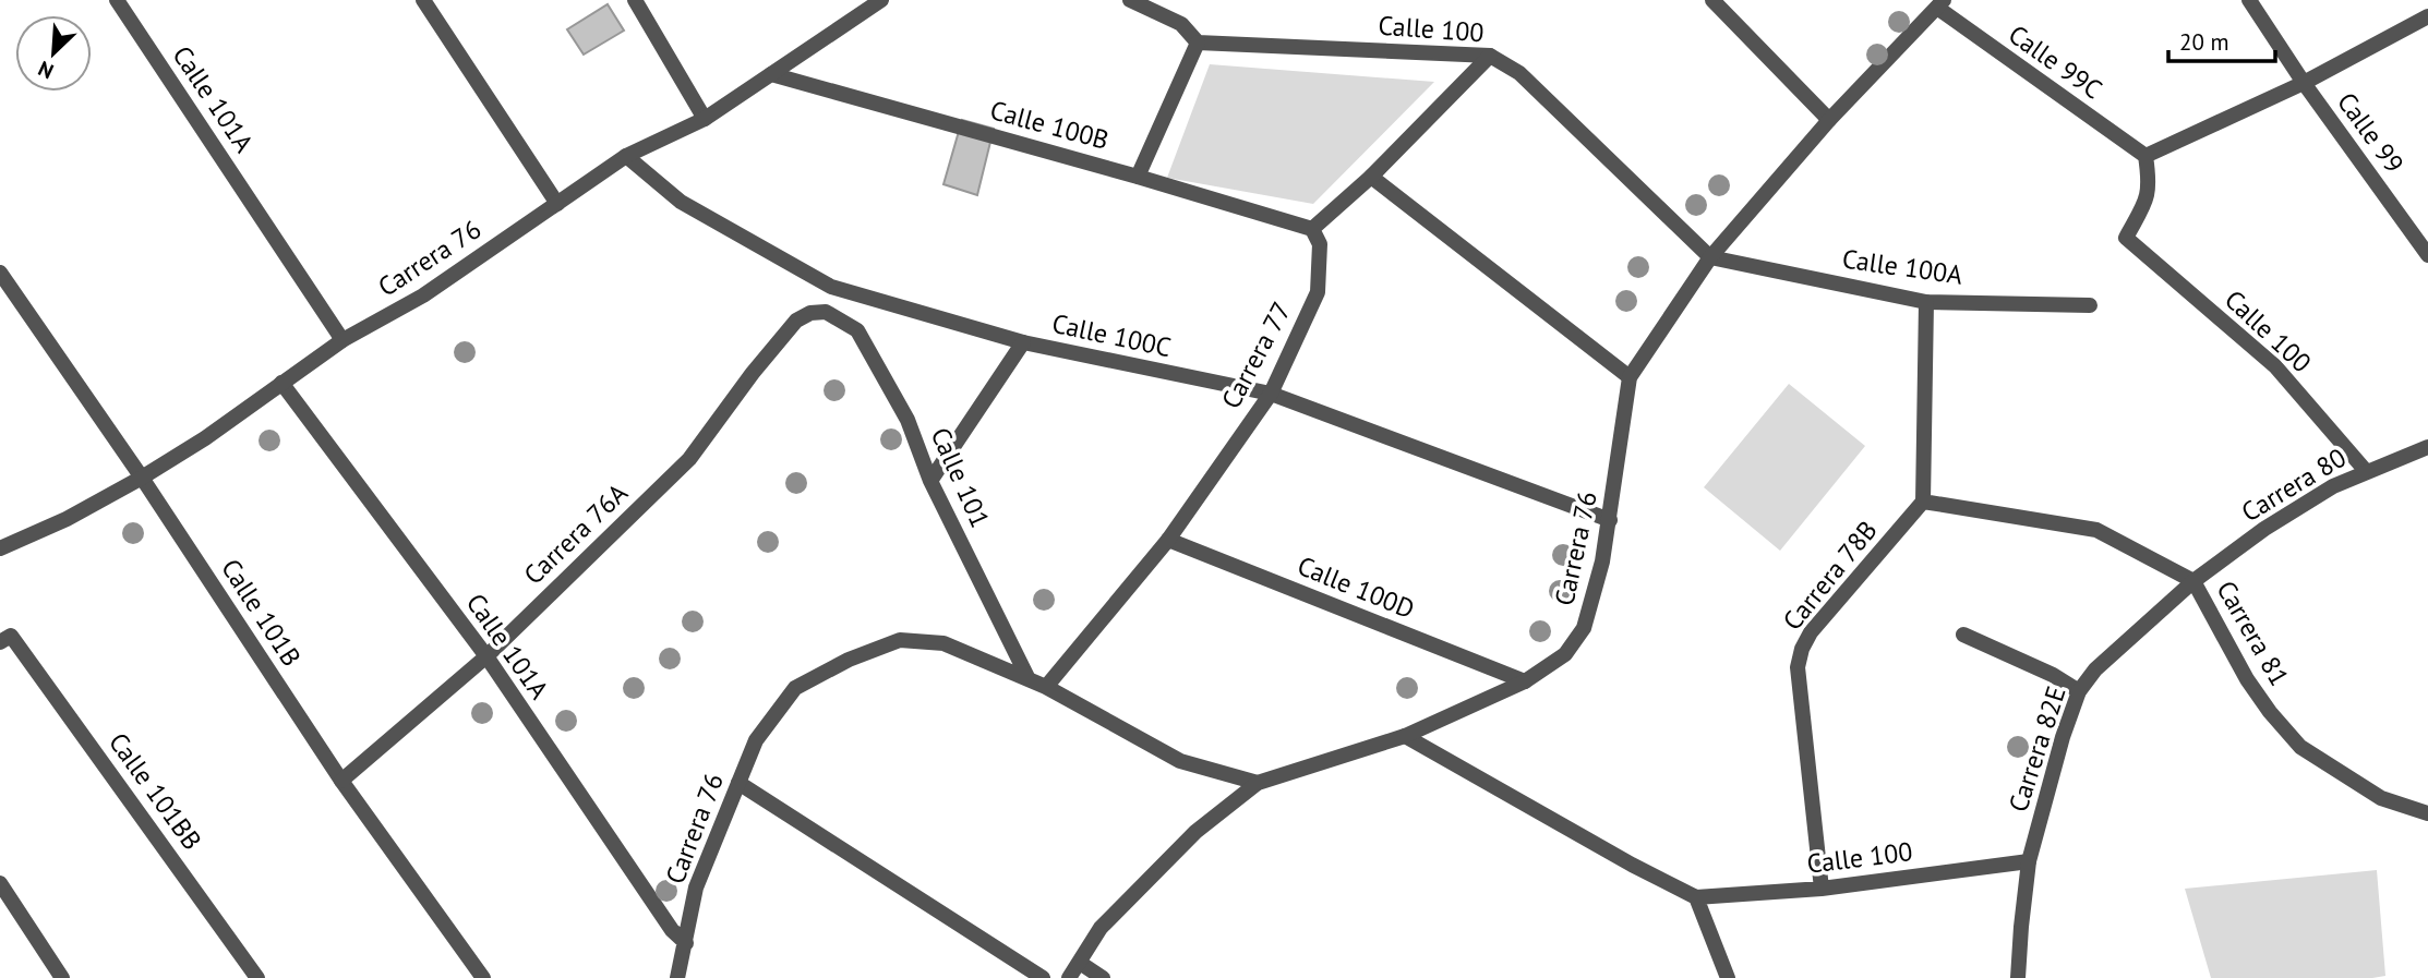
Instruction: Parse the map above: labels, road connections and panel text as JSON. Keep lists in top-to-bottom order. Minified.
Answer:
{"streets":{"street":["Calle 100","Calle 99C","Calle 101A","Calle 100B","Calle 99","Carrera 76","Calle 100A","Calle 100C","Carrera 77","Calle 101","Carrera 80","Carrera 76A","Carrera 78B","Calle 100D","Calle 101B","Carrera 81","Carrera 82E","Calle 101BB"]},"crossings":[["Calle 100","Calle 99C"],["Calle 100","Carrera 76"],["Calle 100","Calle 100A"],["Calle 100","Carrera 80"],["Calle 100","Carrera 78B"],["Calle 100","Carrera 82E"],["Calle 99C","Carrera 76"],["Calle 101A","Carrera 76"],["Calle 101A","Carrera 76A"],["Calle 100B","Carrera 76"],["Calle 100B","Carrera 77"],["Carrera 76","Calle 100A"],["Carrera 76","Calle 100C"],["Carrera 76","Calle 101"],["Carrera 76","Calle 100D"],["Carrera 76","Calle 101B"],["Calle 100C","Carrera 77"],["Carrera 77","Calle 100D"],["Calle 101","Carrera 76A"],["Carrera 80","Carrera 81"],["Carrera 80","Carrera 82E"],["Carrera 76A","Calle 101B"],["Carrera 78B","Carrera 81"],["Carrera 81","Carrera 82E"]],"scale_bar":"20 m","north":"bottom left"}
